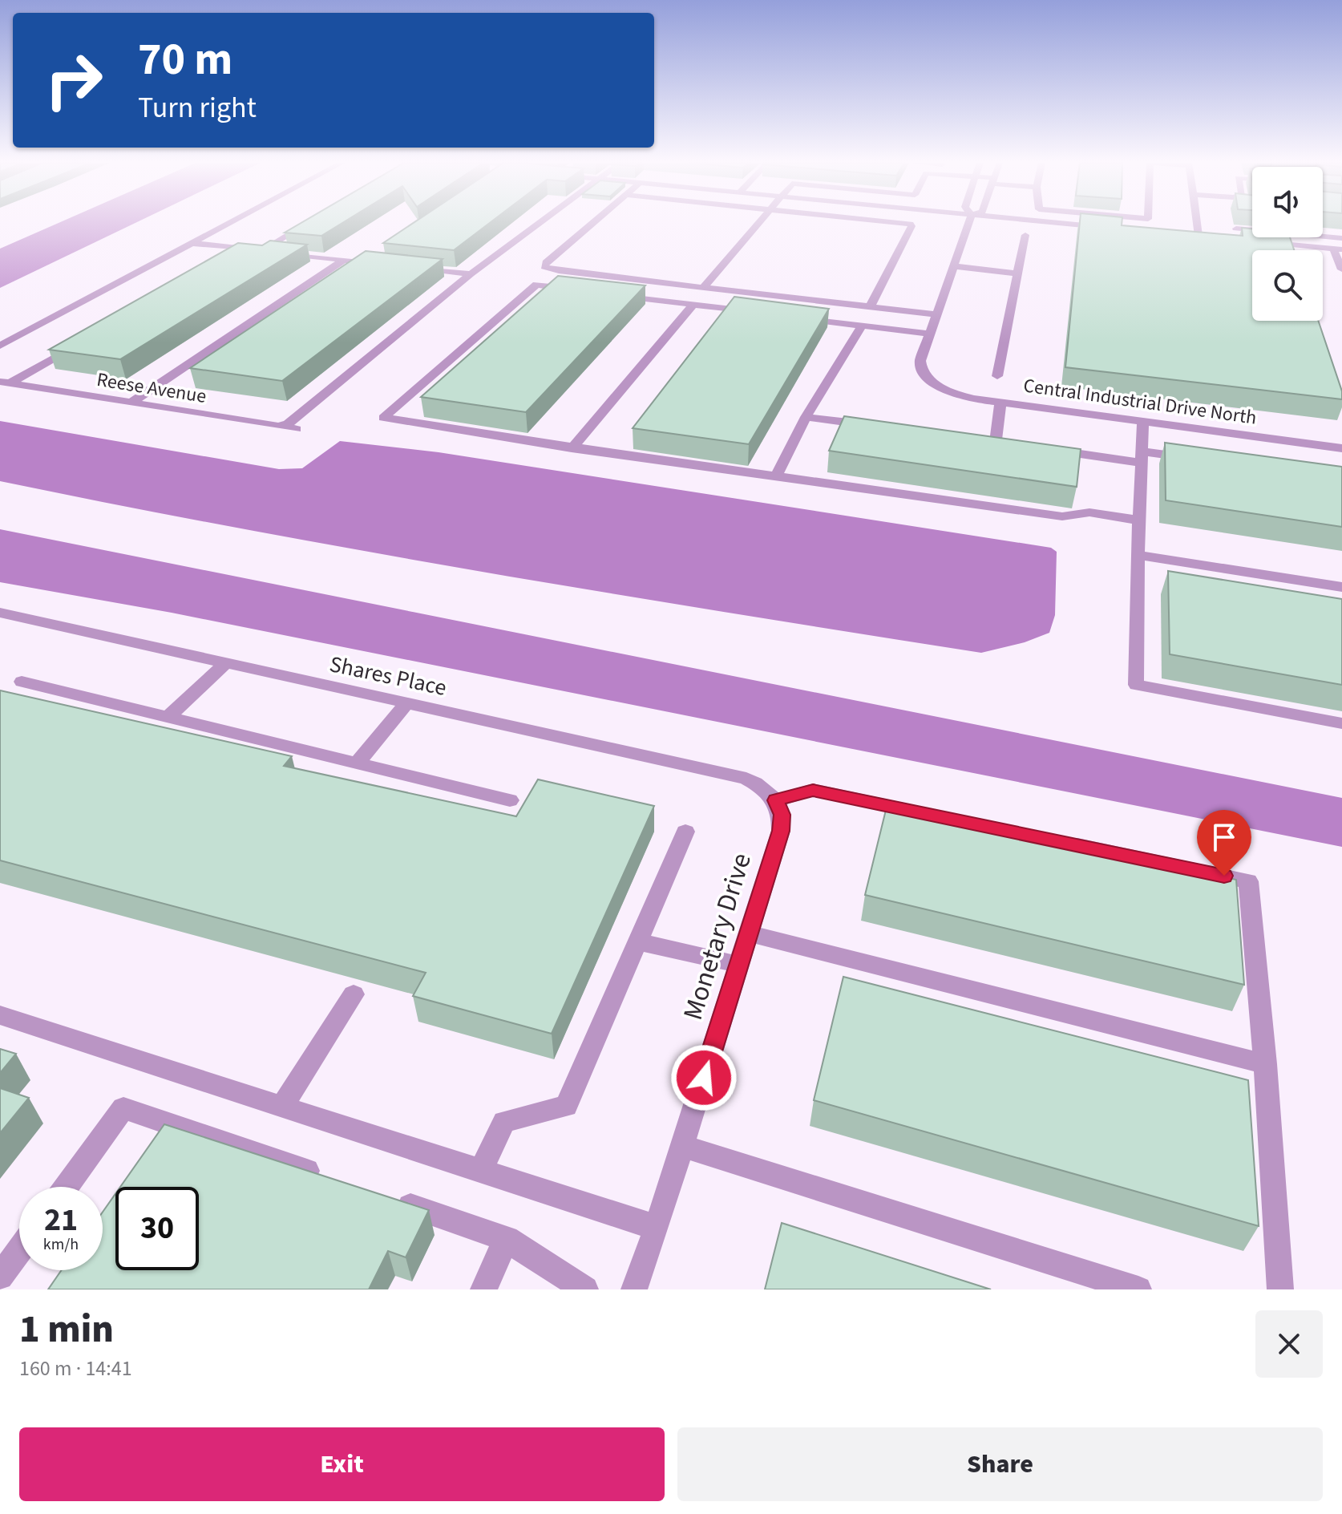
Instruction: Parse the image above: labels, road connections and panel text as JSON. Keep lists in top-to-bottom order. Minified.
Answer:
{"streets":{"street":["Reese Avenue","Central Industrial Drive North","Shares Place","Monetary Drive"]},"crossings":[["Shares Place","Monetary Drive"]],"page":{"turn":["70 m","Turn right"],"speed":"21 km/h","limit":"30","heading":["1 min","160 m · 14:41"],"buttons":["Exit","Share"]}}
